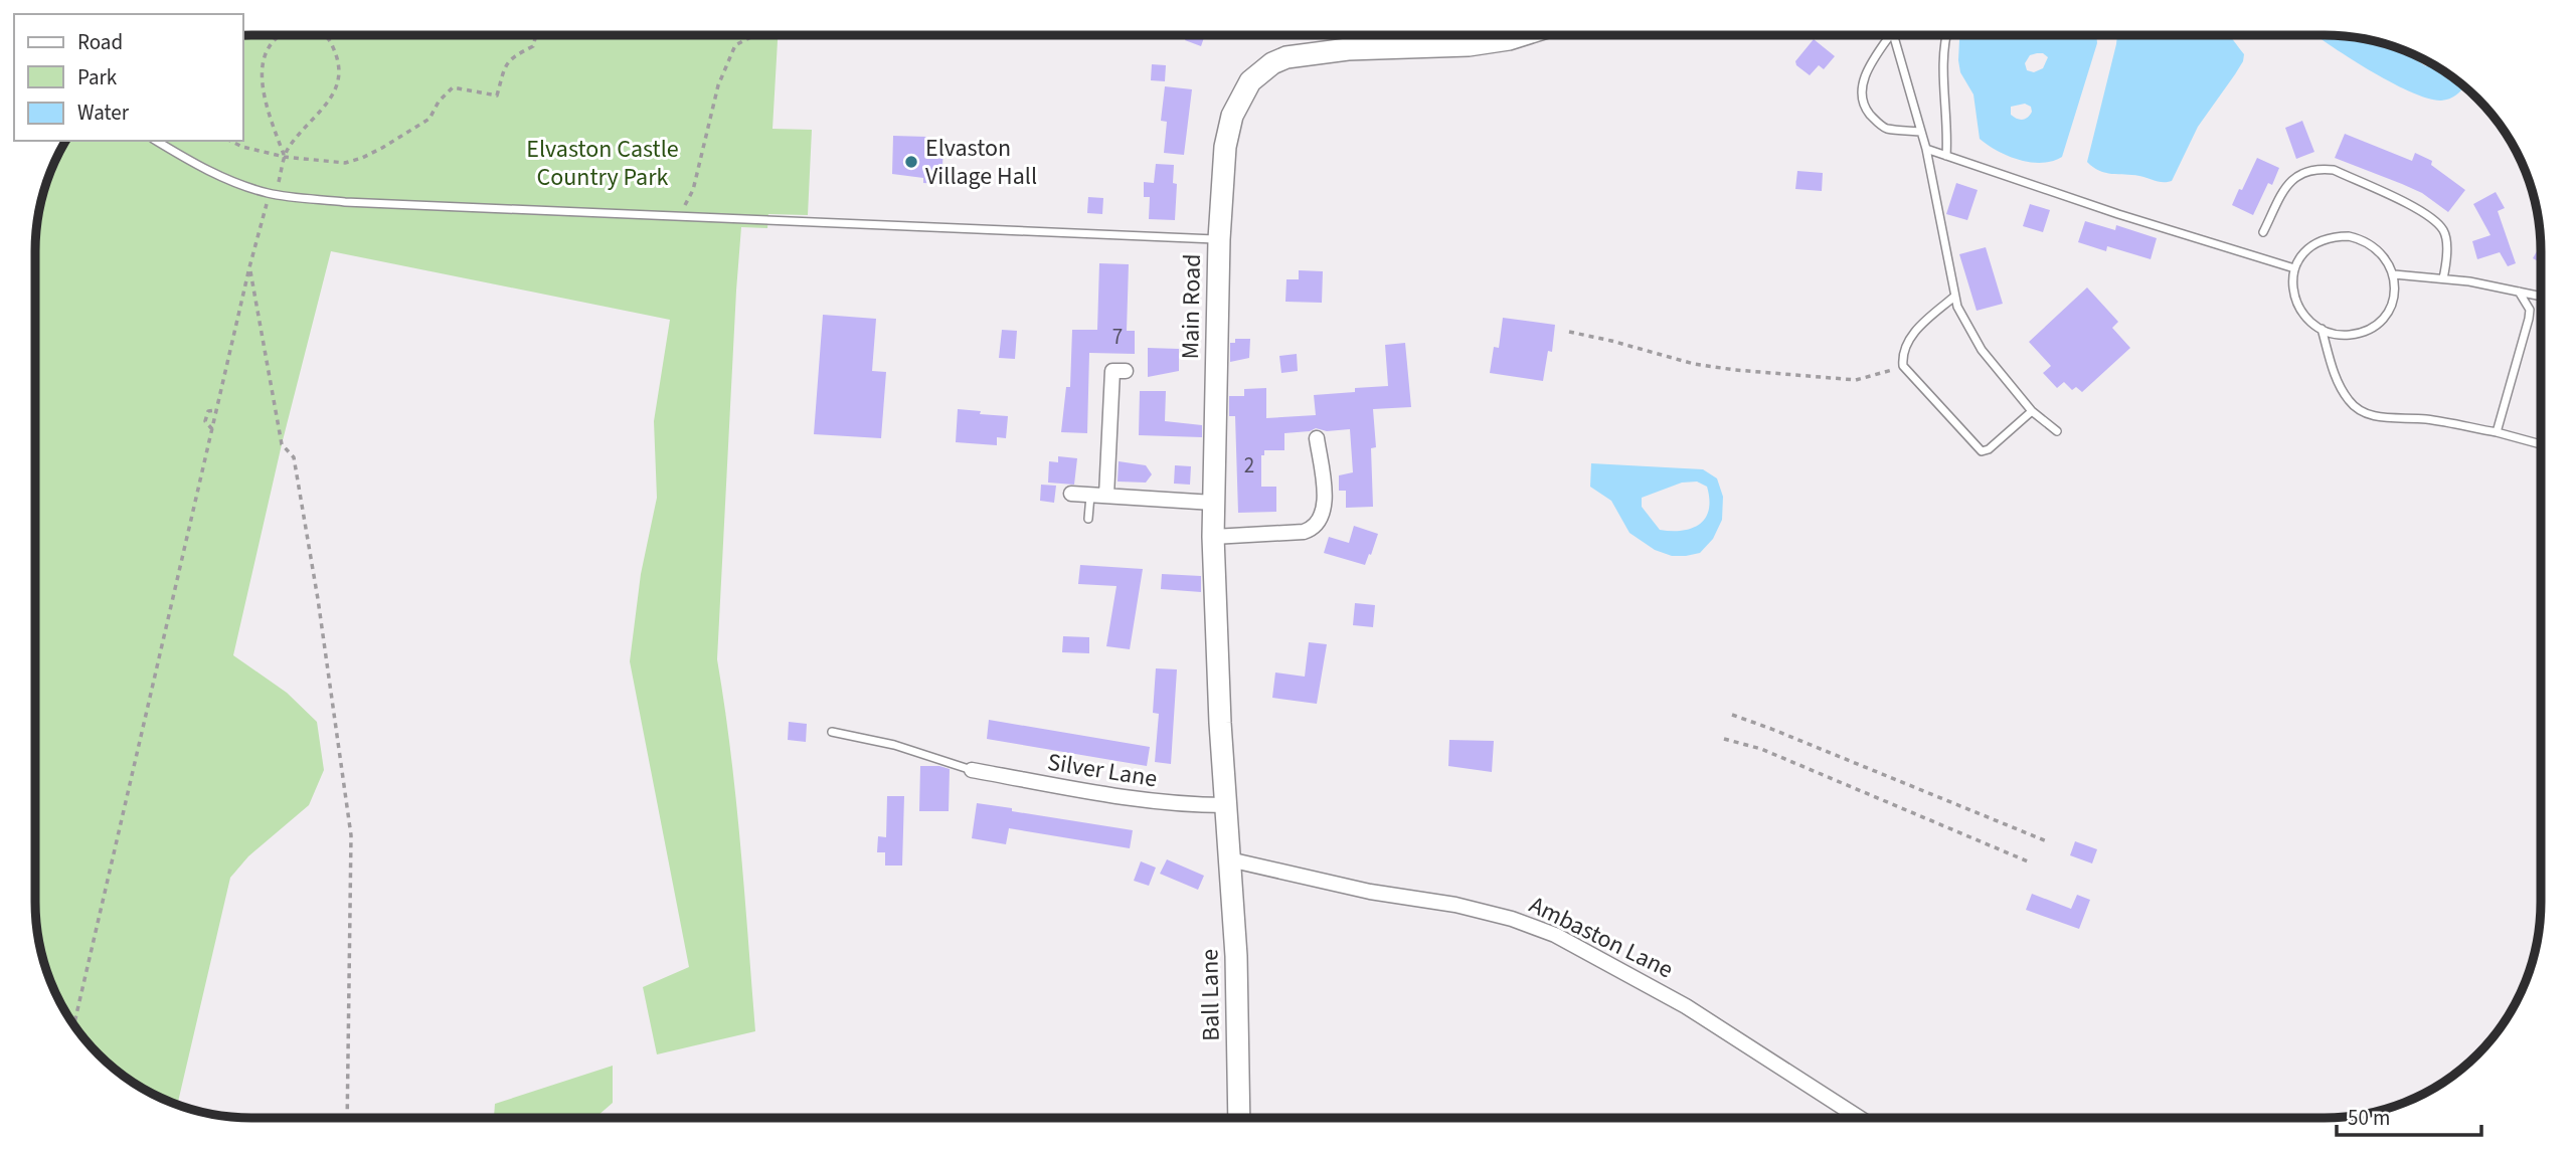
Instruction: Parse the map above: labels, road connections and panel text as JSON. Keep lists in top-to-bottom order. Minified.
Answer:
{"streets":{"main road":["Main Road","Ball Lane"],"street":["Silver Lane","Ambaston Lane"]},"crossings":[["Main Road","Silver Lane"],["Main Road","Ambaston Lane"],["Main Road","Ball Lane"],["Ambaston Lane","Ball Lane"]],"parks":["Elvaston Castle Country Park"],"places":["Elvaston Village Hall"],"house_numbers":["7","2"],"legend":["Road","Park","Water"],"scale_bar":"50 m"}
